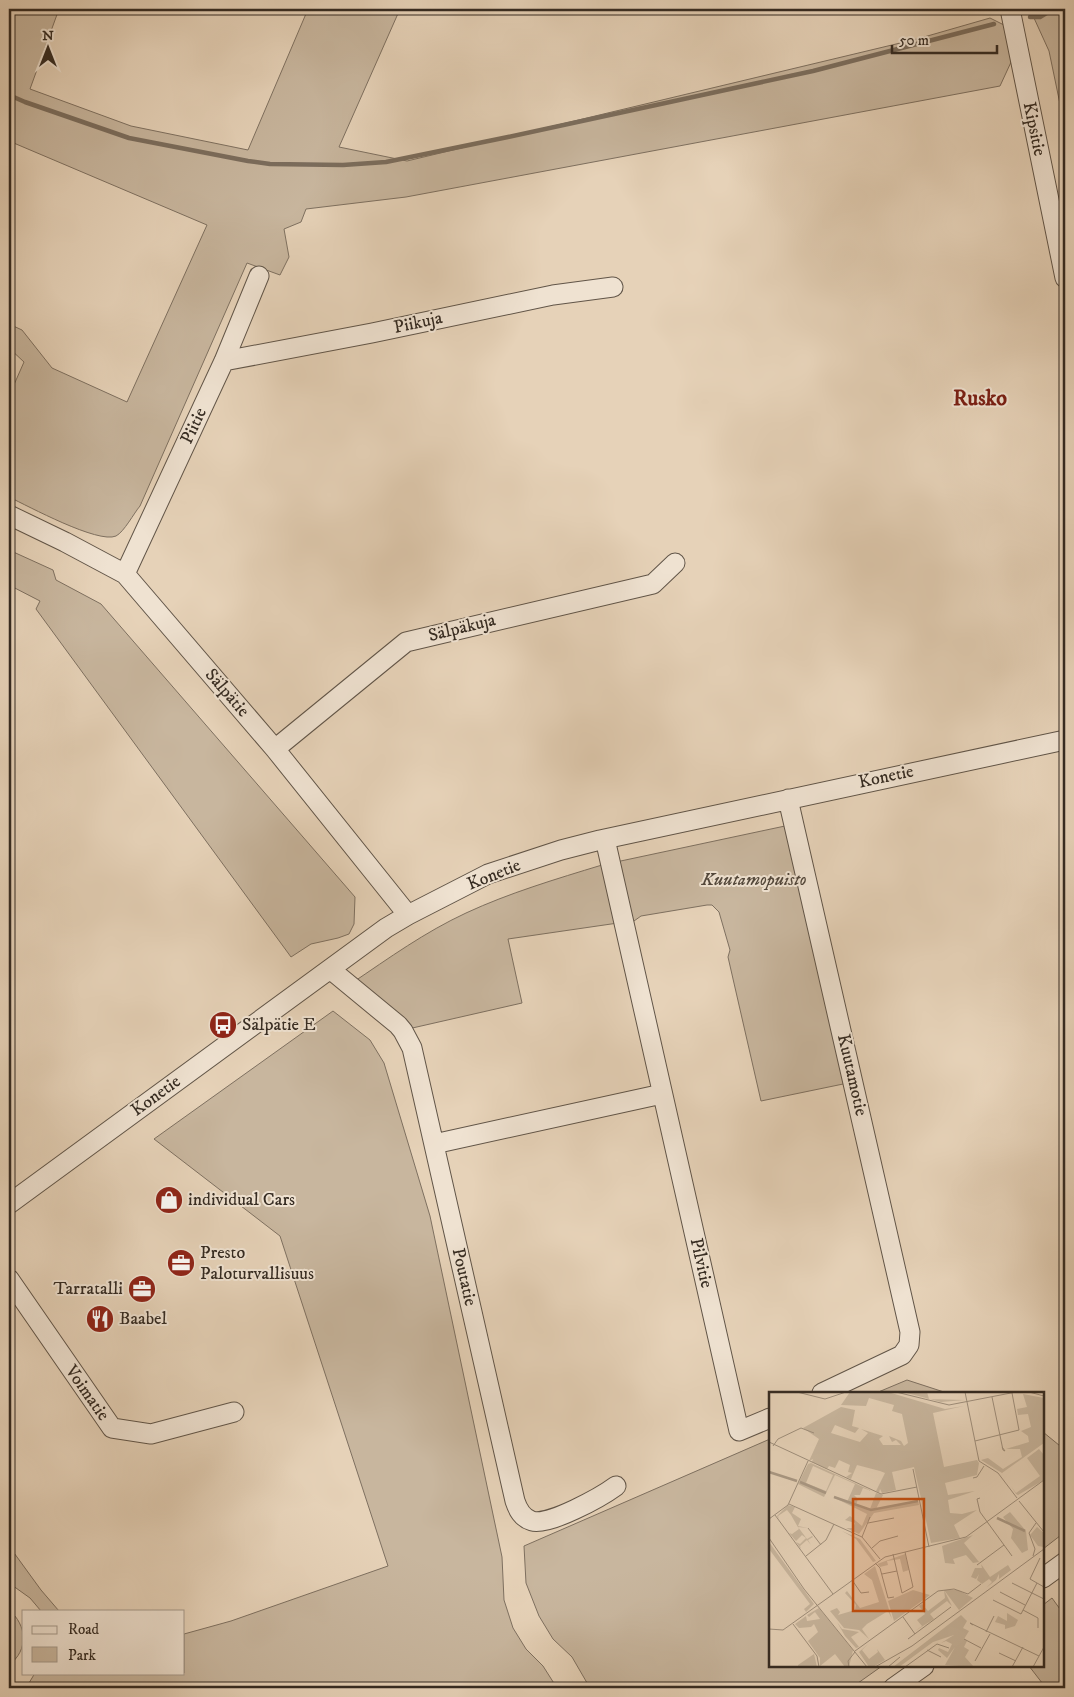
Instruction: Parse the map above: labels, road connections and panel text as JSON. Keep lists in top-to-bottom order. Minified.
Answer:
{"streets":{"street":["Kipsitie","Piikuja","Piitie","Sälpäkuja","Sälpätie","Konetie","Kuutamotie","Pilvitie","Poutatie","Voimatie"]},"crossings":[["Piikuja","Piitie"],["Piitie","Sälpätie"],["Sälpäkuja","Sälpätie"],["Sälpätie","Konetie"],["Konetie","Kuutamotie"],["Konetie","Pilvitie"],["Konetie","Poutatie"]],"districts":["Rusko"],"parks":["Kuutamopuisto"],"places":{"bus stop":["Sälpätie E"],"shop":["individual Cars"],"office":["Presto Paloturvallisuus","Tarratalli"],"restaurant":["Baabel"]},"legend":["Road","Park"],"scale_bar":"50 m","north":"top"}
